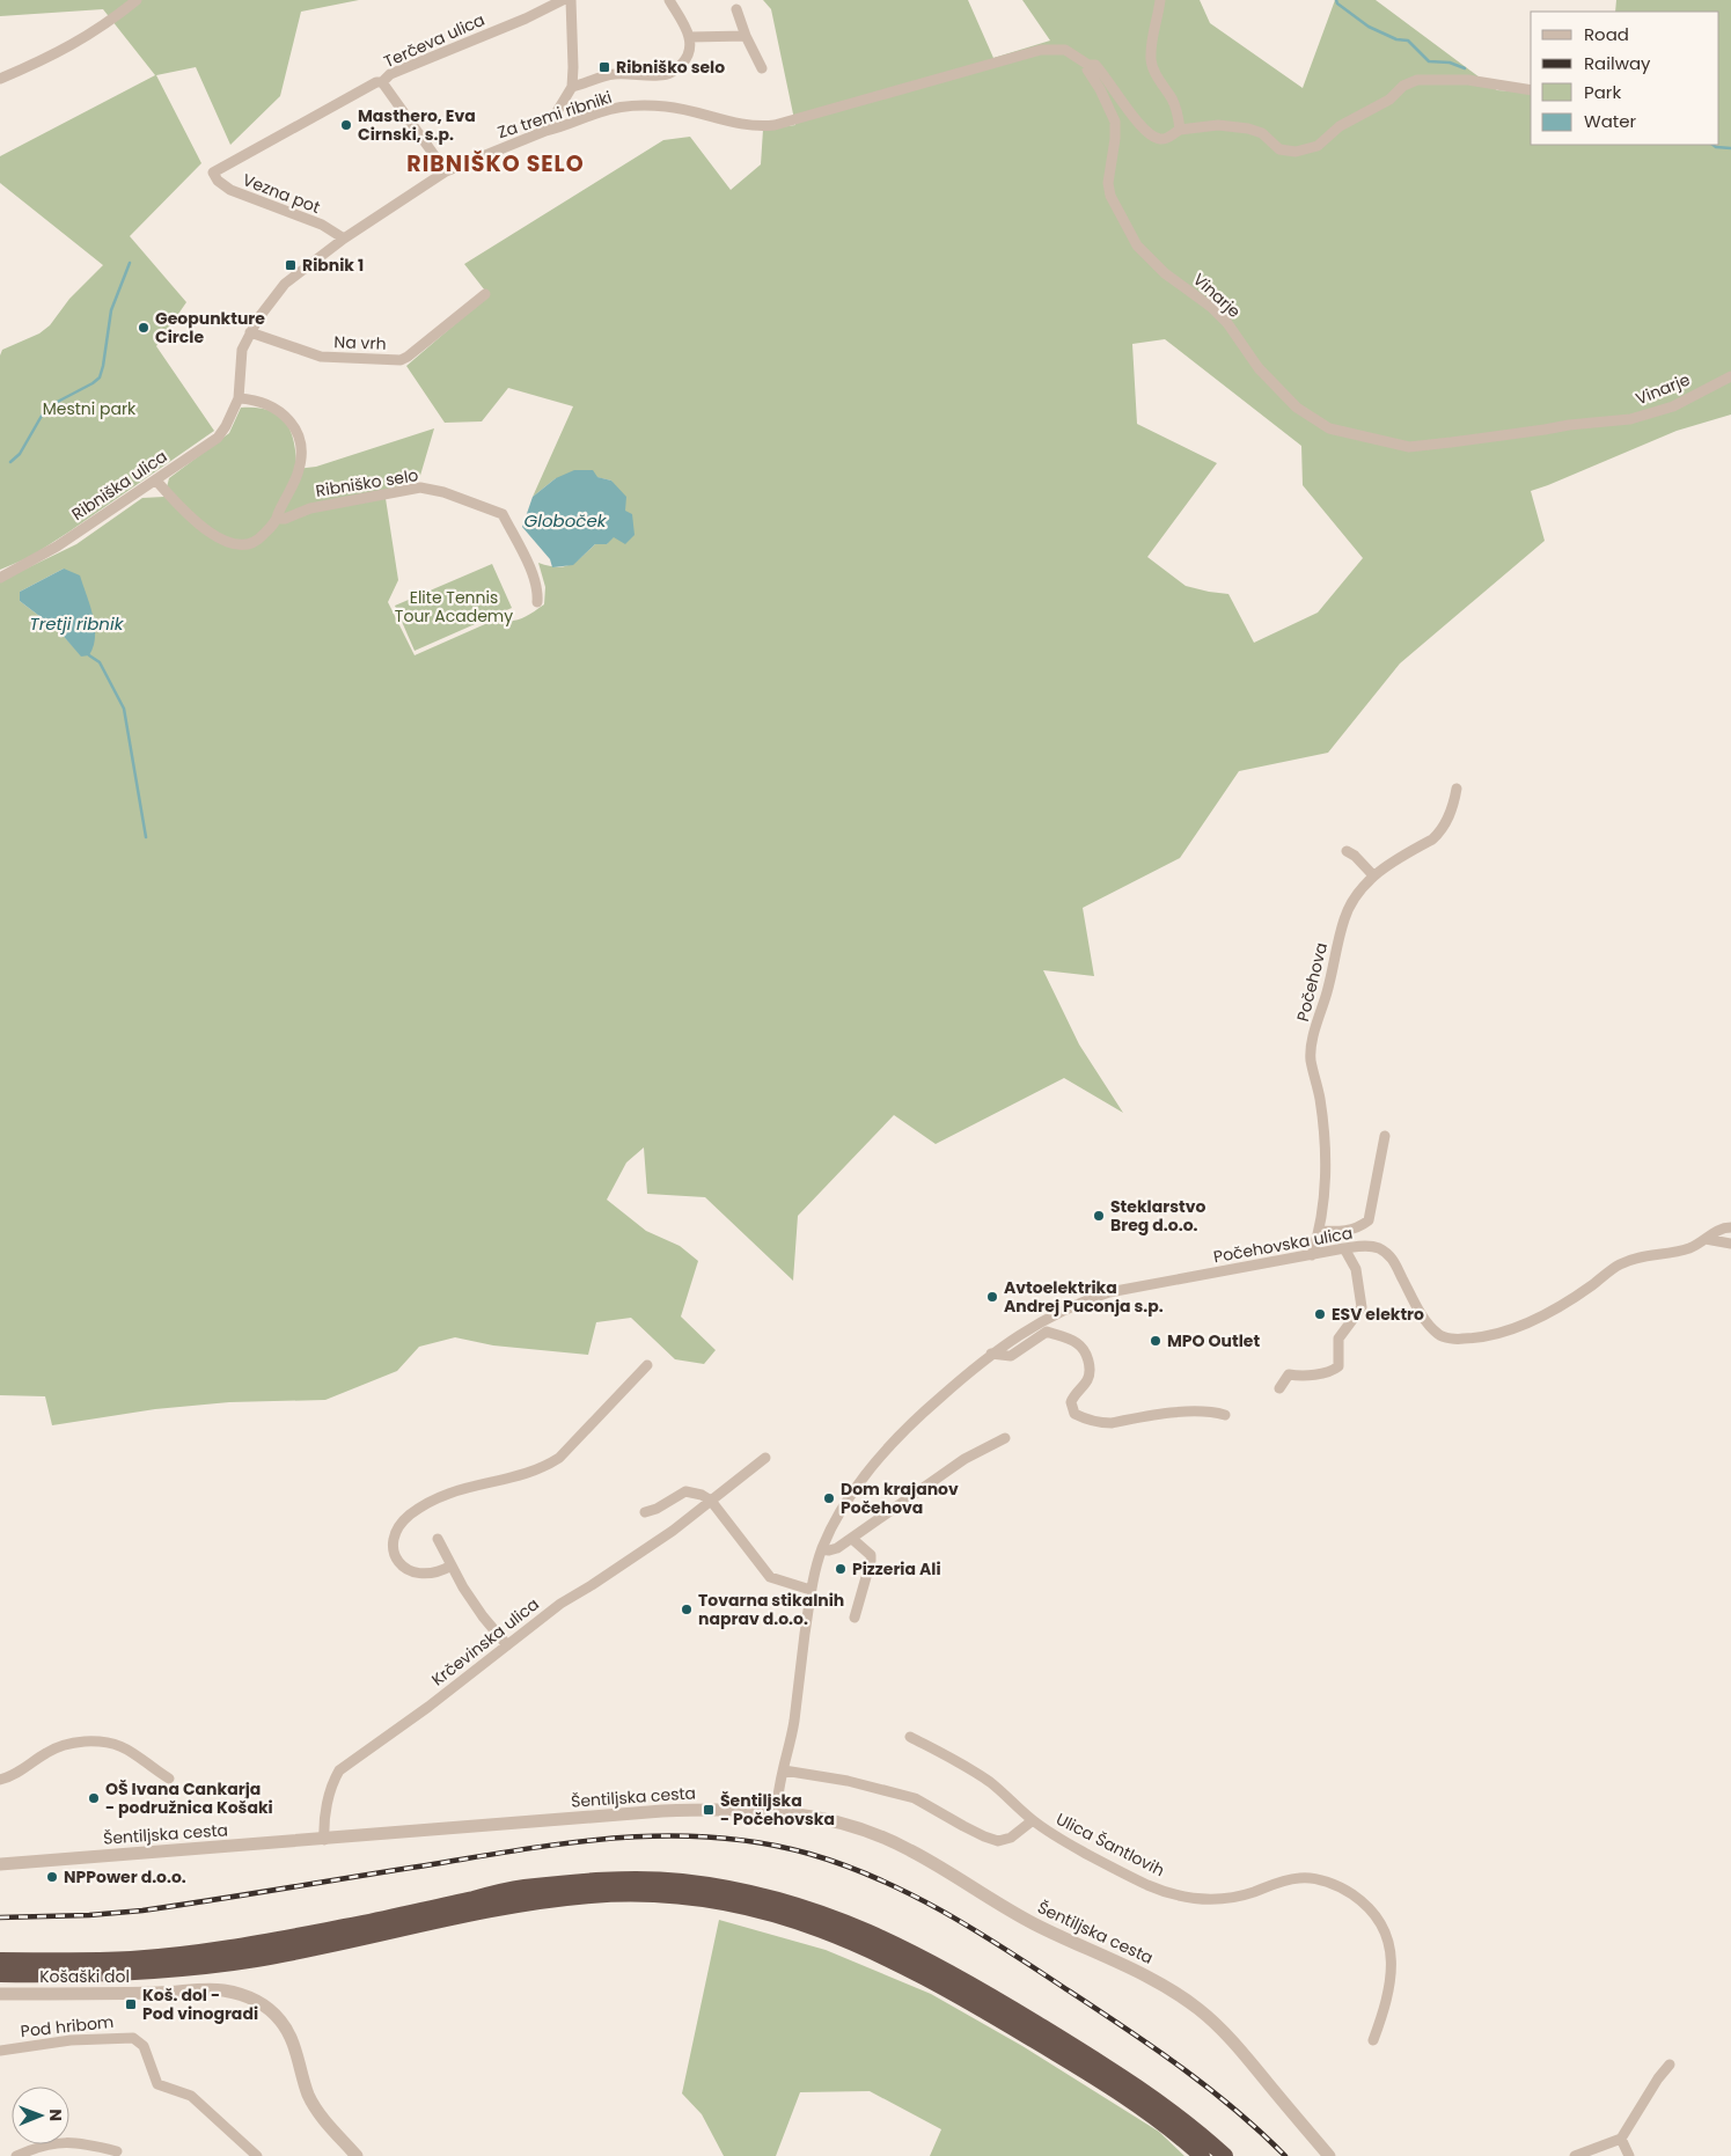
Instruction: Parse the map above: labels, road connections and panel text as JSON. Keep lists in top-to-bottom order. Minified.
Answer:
{"streets":{"street":["Terčeva ulica","Za tremi ribniki","Vezna pot","Vinarje","Na vrh","Ribniško selo","Ribniška ulica","Počehova","Počehovska ulica","Krčevinska ulica","Šentiljska cesta","Ulica Šantlovih","Košaški dol","Pod hribom"]},"crossings":[["Terčeva ulica","Za tremi ribniki"],["Terčeva ulica","Vezna pot"],["Za tremi ribniki","Vezna pot"],["Za tremi ribniki","Vinarje"],["Za tremi ribniki","Na vrh"],["Za tremi ribniki","Ribniška ulica"],["Počehova","Počehovska ulica"],["Počehovska ulica","Šentiljska cesta"],["Krčevinska ulica","Šentiljska cesta"]],"districts":["RIBNIŠKO SELO"],"water":["Globoček","Tretji ribnik"],"parks":["Mestni park","Elite Tennis Tour Academy"],"places":{"transit":["Ribniško selo","Ribnik 1","Šentiljska - Počehovska","Koš. dol - Pod vinogradi"],"other":["Masthero, Eva Cirnski, s.p.","Geopunkture Circle","Steklarstvo Breg d.o.o.","Avtoelektrika Andrej Puconja s.p.","ESV elektro","MPO Outlet","Dom krajanov Počehova","Pizzeria Ali","Tovarna stikalnih naprav d.o.o.","OŠ Ivana Cankarja - podružnica Košaki","NPPower d.o.o."]},"legend":["Road","Railway","Park","Water"],"north":"right"}
